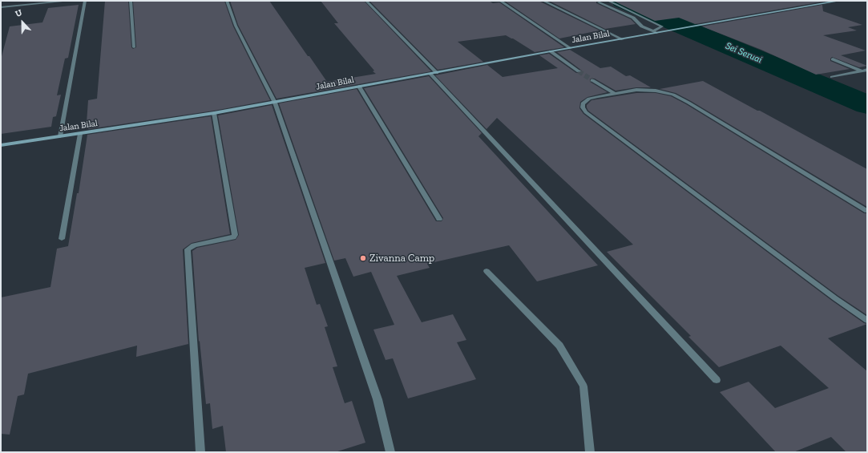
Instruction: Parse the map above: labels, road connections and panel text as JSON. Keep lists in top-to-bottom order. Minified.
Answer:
{"streets":{"main road":["Jalan Bilal"]},"water":["Sei Seruai"],"places":["Zivanna Camp"],"north":"top"}
